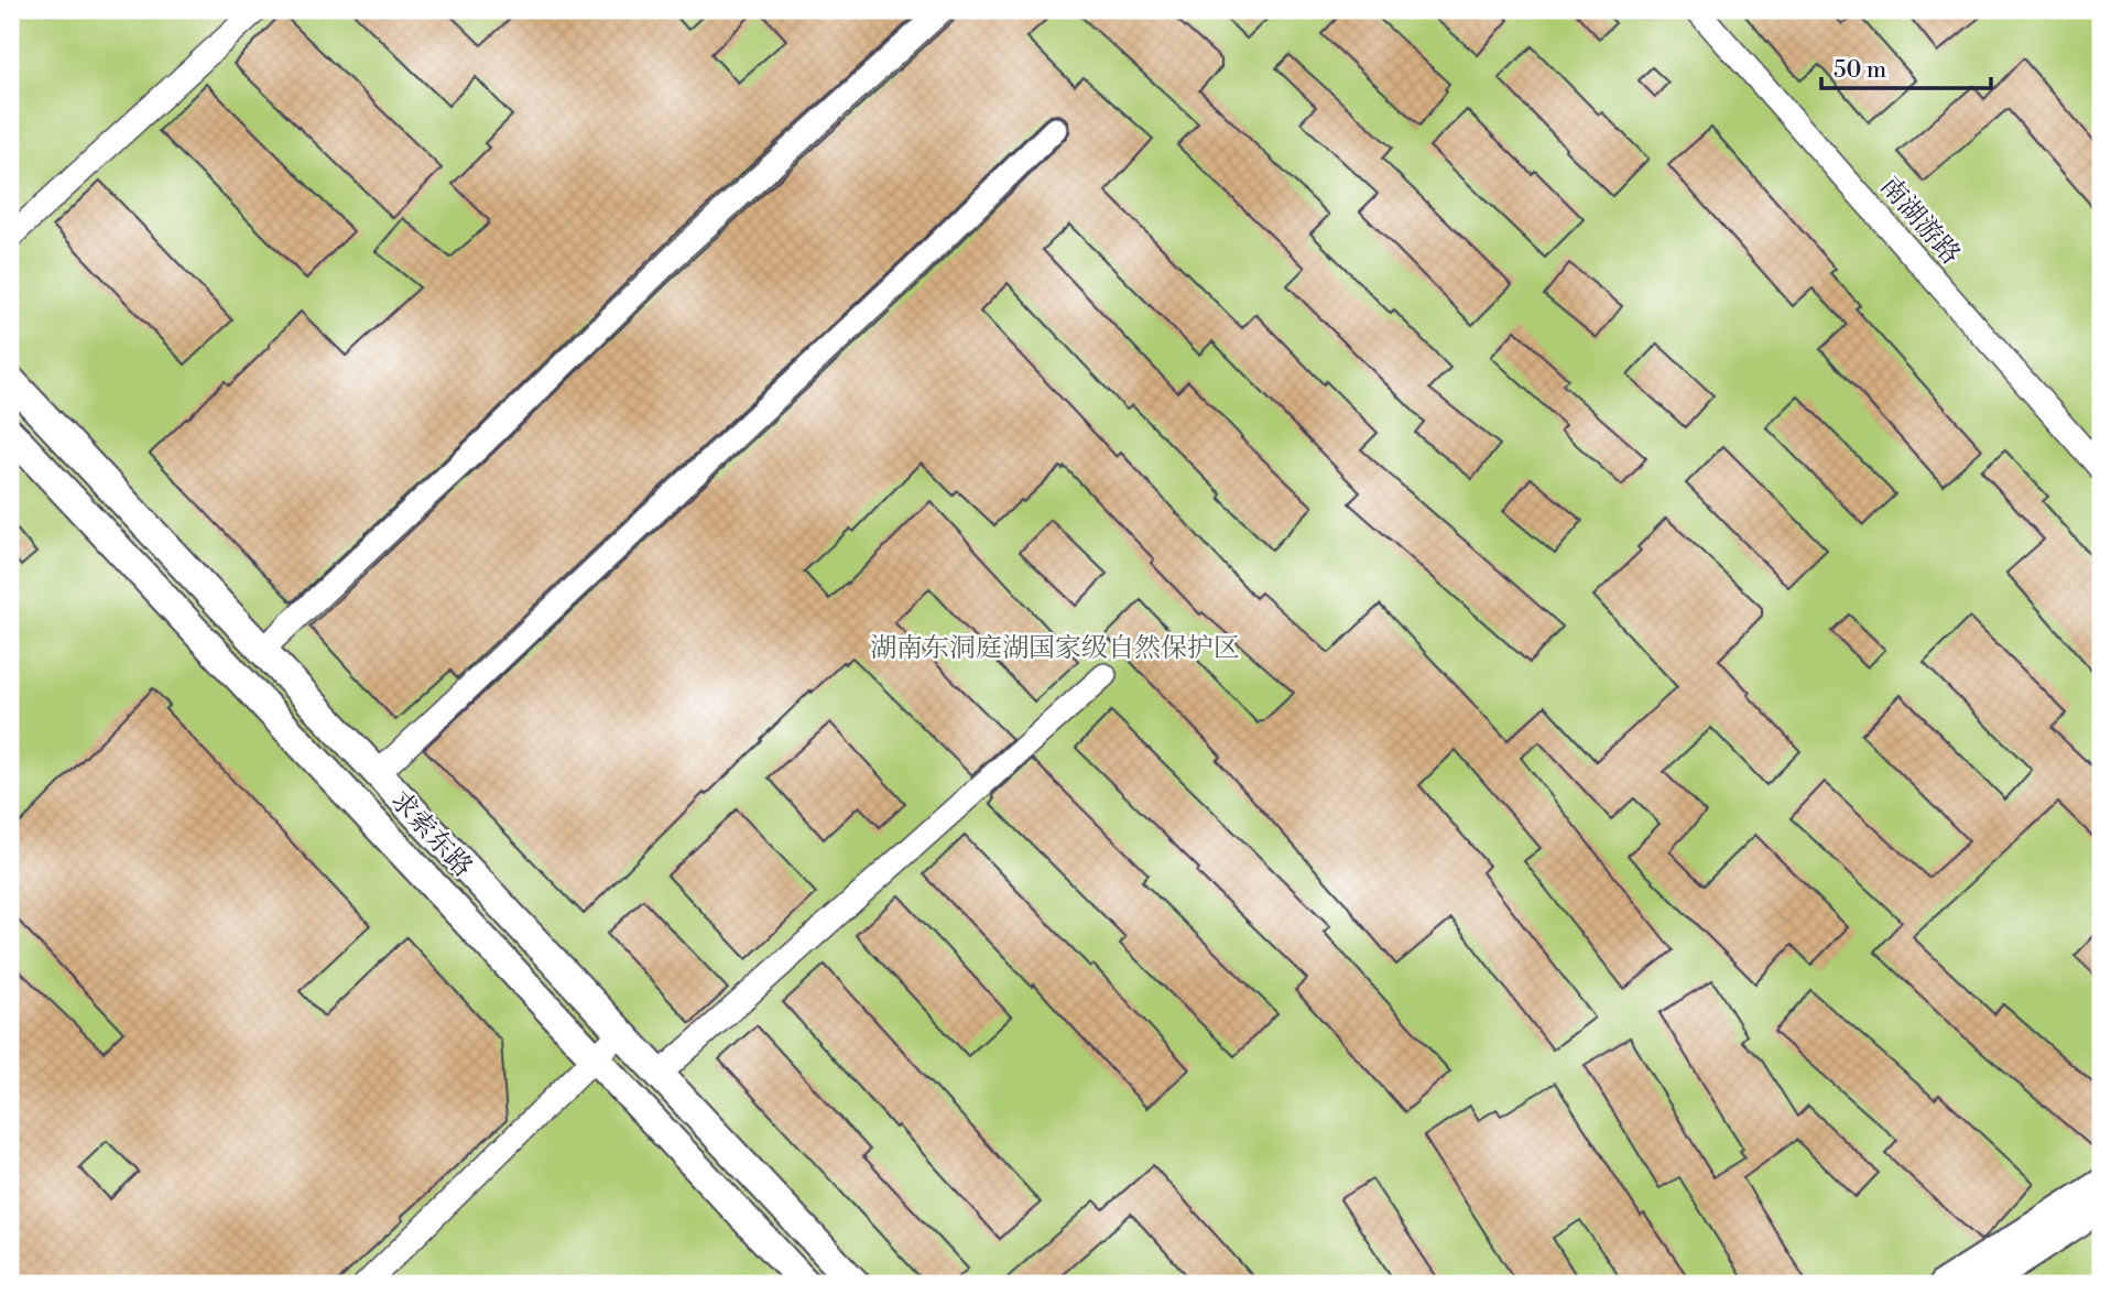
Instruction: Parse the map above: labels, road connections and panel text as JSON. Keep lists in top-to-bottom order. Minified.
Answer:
{"streets":{"main road":["求索东路"],"street":["南湖游路"]},"parks":["湖南东洞庭湖国家级自然保护区"],"scale_bar":"50 m"}
